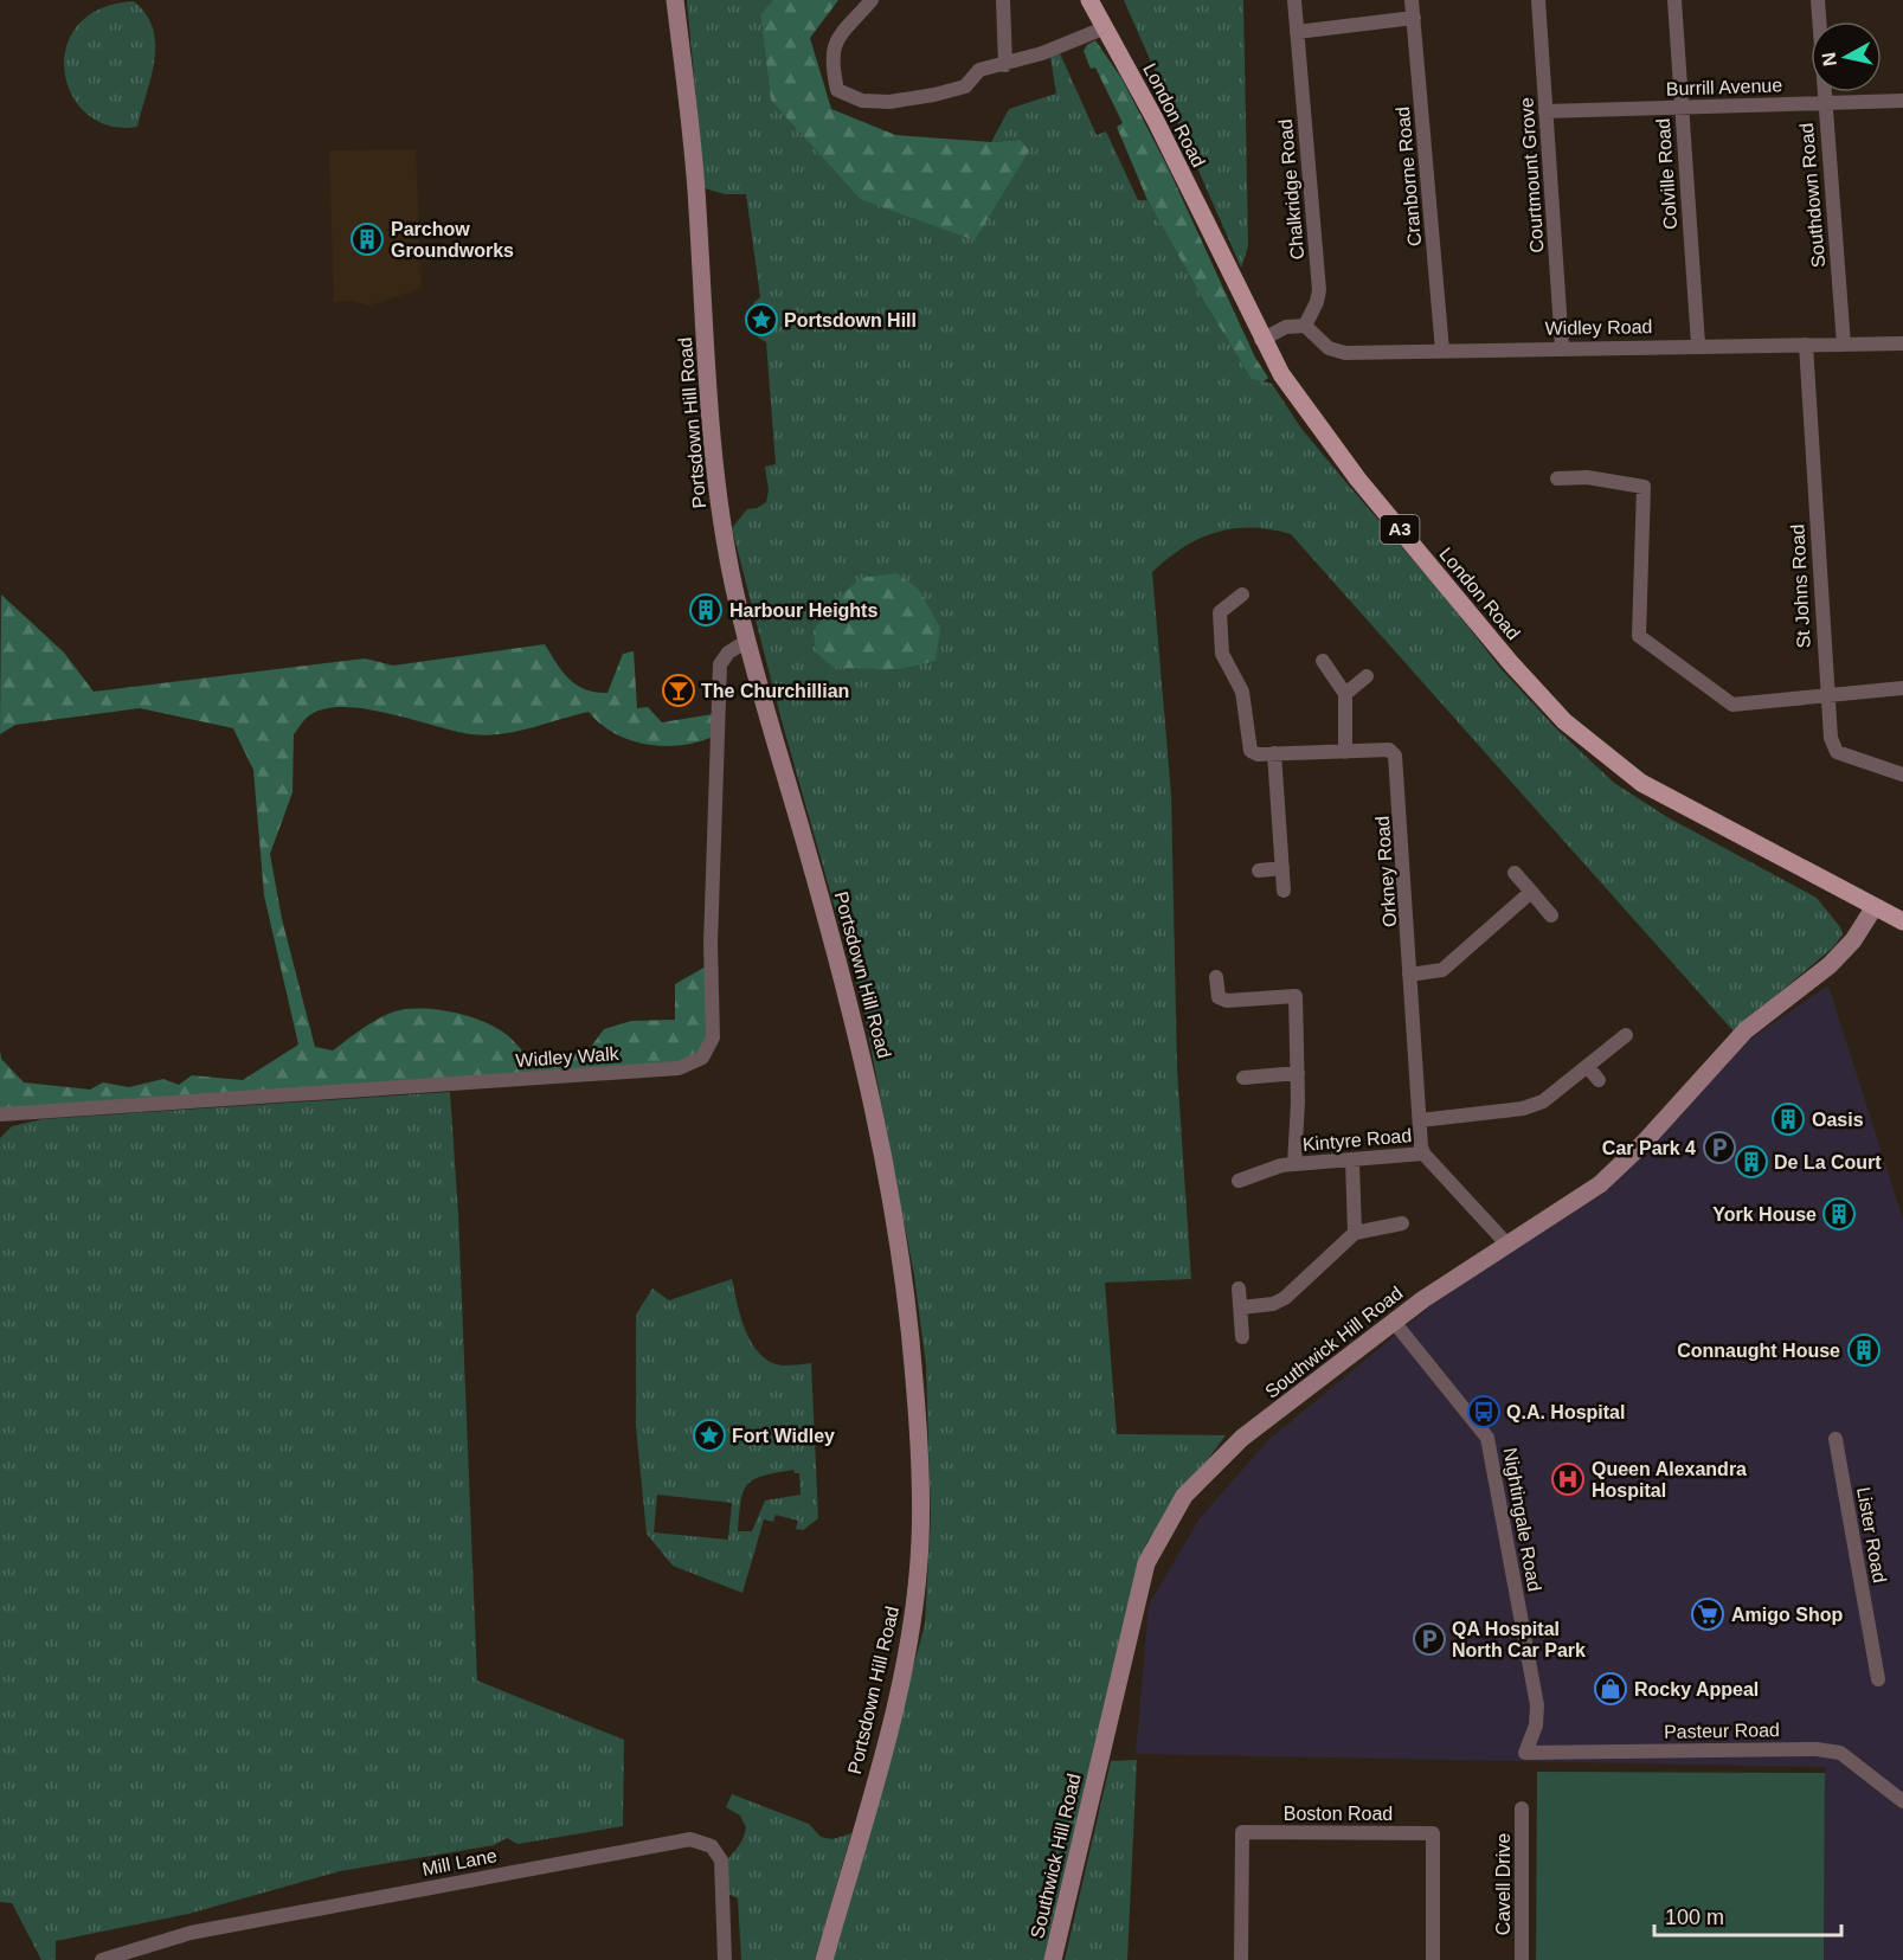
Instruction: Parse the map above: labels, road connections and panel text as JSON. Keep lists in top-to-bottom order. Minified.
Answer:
{"streets":{"main road":["London Road","Portsdown Hill Road","A3","Southwick Hill Road"],"street":["Burrill Avenue","Colville Road","Courtmount Grove","Cranborne Road","Chalkridge Road","Southdown Road","Widley Road","St Johns Road","Orkney Road","Widley Walk","Kintyre Road","Nightingale Road","Lister Road","Pasteur Road","Boston Road","Mill Lane","Cavell Drive"]},"crossings":[["Burrill Avenue","Colville Road"],["Burrill Avenue","Courtmount Grove"],["Burrill Avenue","Southdown Road"],["London Road","Southwick Hill Road"],["Colville Road","Widley Road"],["Courtmount Grove","Widley Road"],["Cranborne Road","Widley Road"],["Chalkridge Road","Widley Road"],["Southdown Road","Widley Road"],["Widley Road","St Johns Road"],["Portsdown Hill Road","Widley Walk"],["Orkney Road","Kintyre Road"],["Southwick Hill Road","Nightingale Road"],["Nightingale Road","Pasteur Road"]],"places":{"building":["Parchow Groundworks","Harbour Heights","Oasis","De La Court","York House","Connaught House"],"place":["Portsdown Hill","Fort Widley"],"bar":["The Churchillian"],"parking":["Car Park 4","QA Hospital North Car Park"],"bus stop":["Q.A. Hospital"],"hospital":["Queen Alexandra Hospital"],"supermarket":["Amigo Shop"],"shop":["Rocky Appeal"]},"scale_bar":"100 m","north":"left"}
